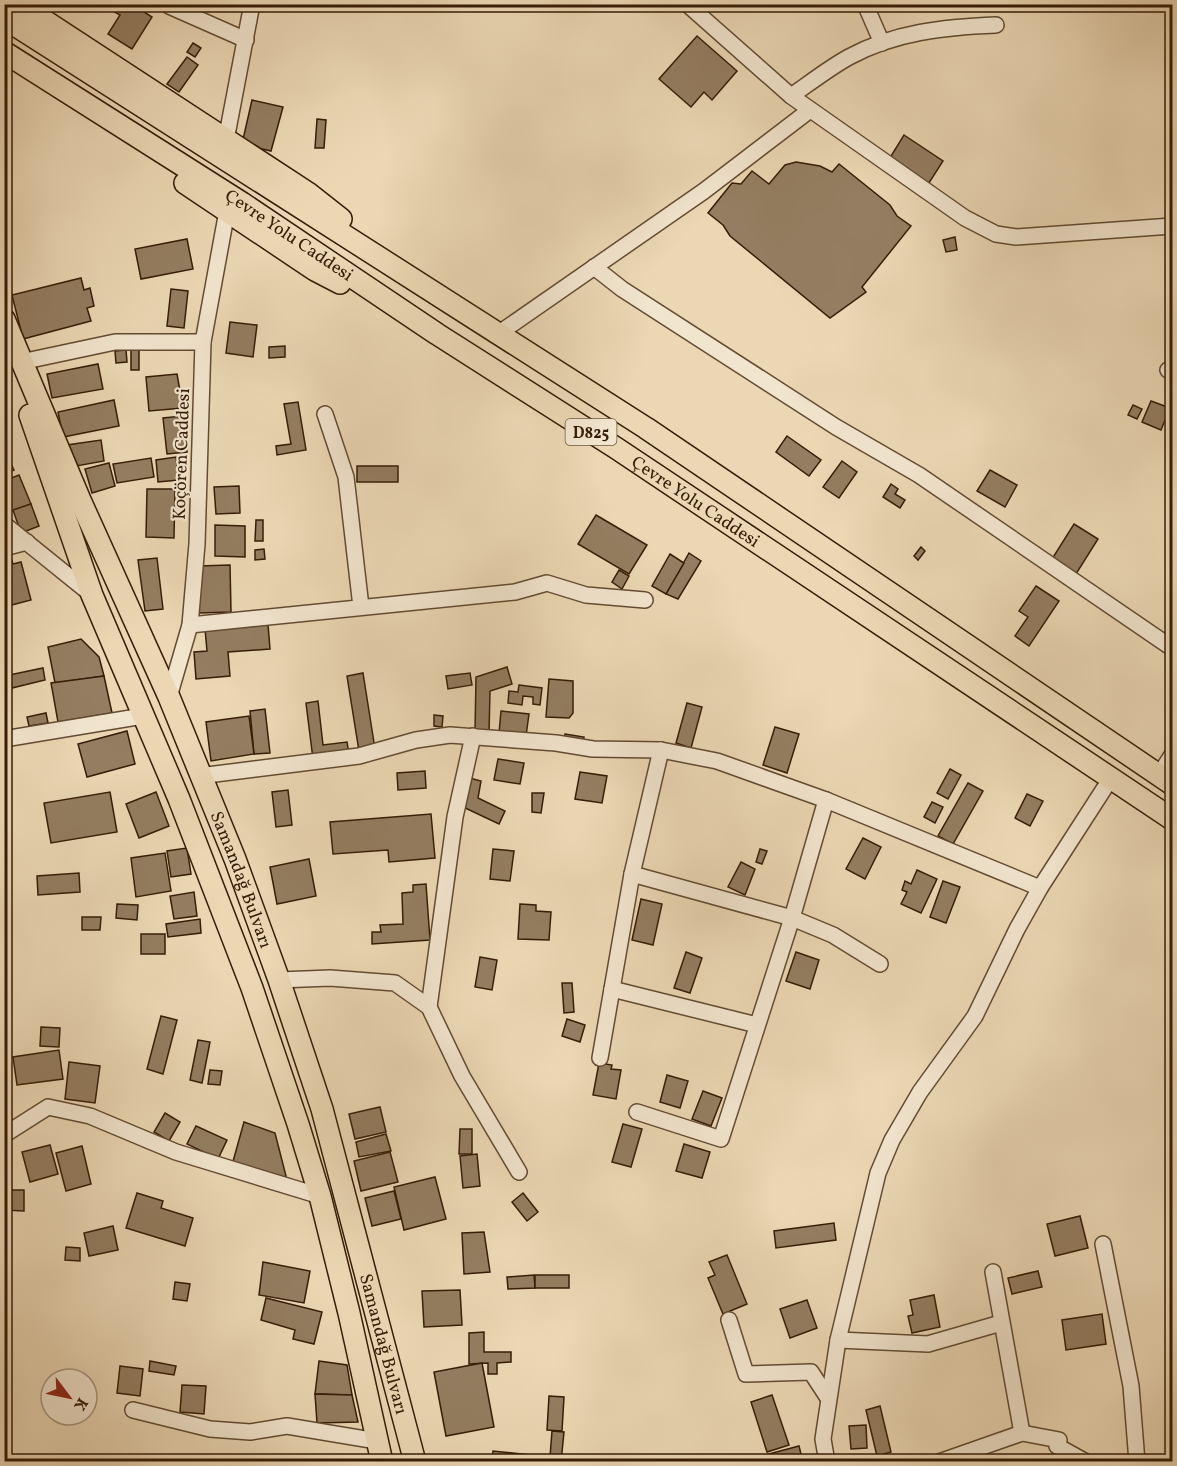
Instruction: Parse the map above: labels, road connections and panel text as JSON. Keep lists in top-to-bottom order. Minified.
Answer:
{"streets":{"highway":["Çevre Yolu Caddesi","D825","Samandağ Bulvarı"],"street":["Koçören Caddesi"]},"crossings":[["Koçören Caddesi","Samandağ Bulvarı"]],"north":"bottom right"}
